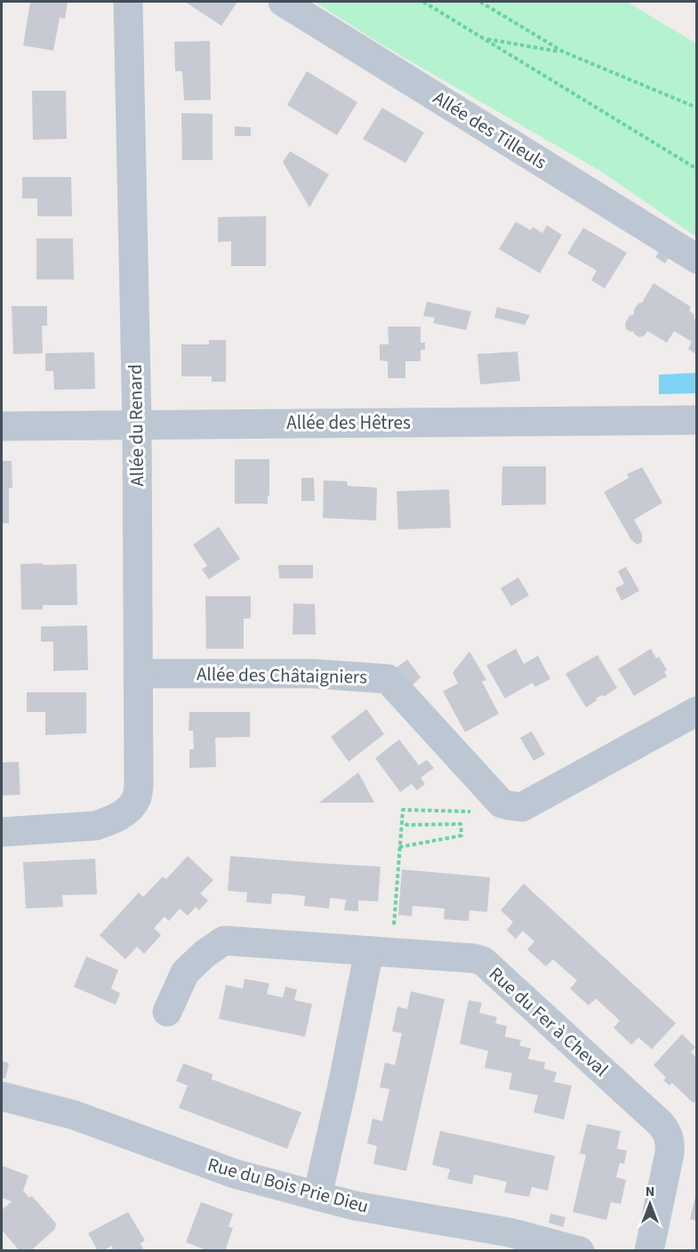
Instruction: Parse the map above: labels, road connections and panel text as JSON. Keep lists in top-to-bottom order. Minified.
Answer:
{"streets":{"street":["Allée des Tilleuls","Allée des Hêtres","Allée du Renard","Allée des Châtaigniers","Rue du Fer à Cheval","Rue du Bois Prie Dieu"]},"crossings":[["Allée des Hêtres","Allée du Renard"],["Allée du Renard","Allée des Châtaigniers"]],"north":"top"}
